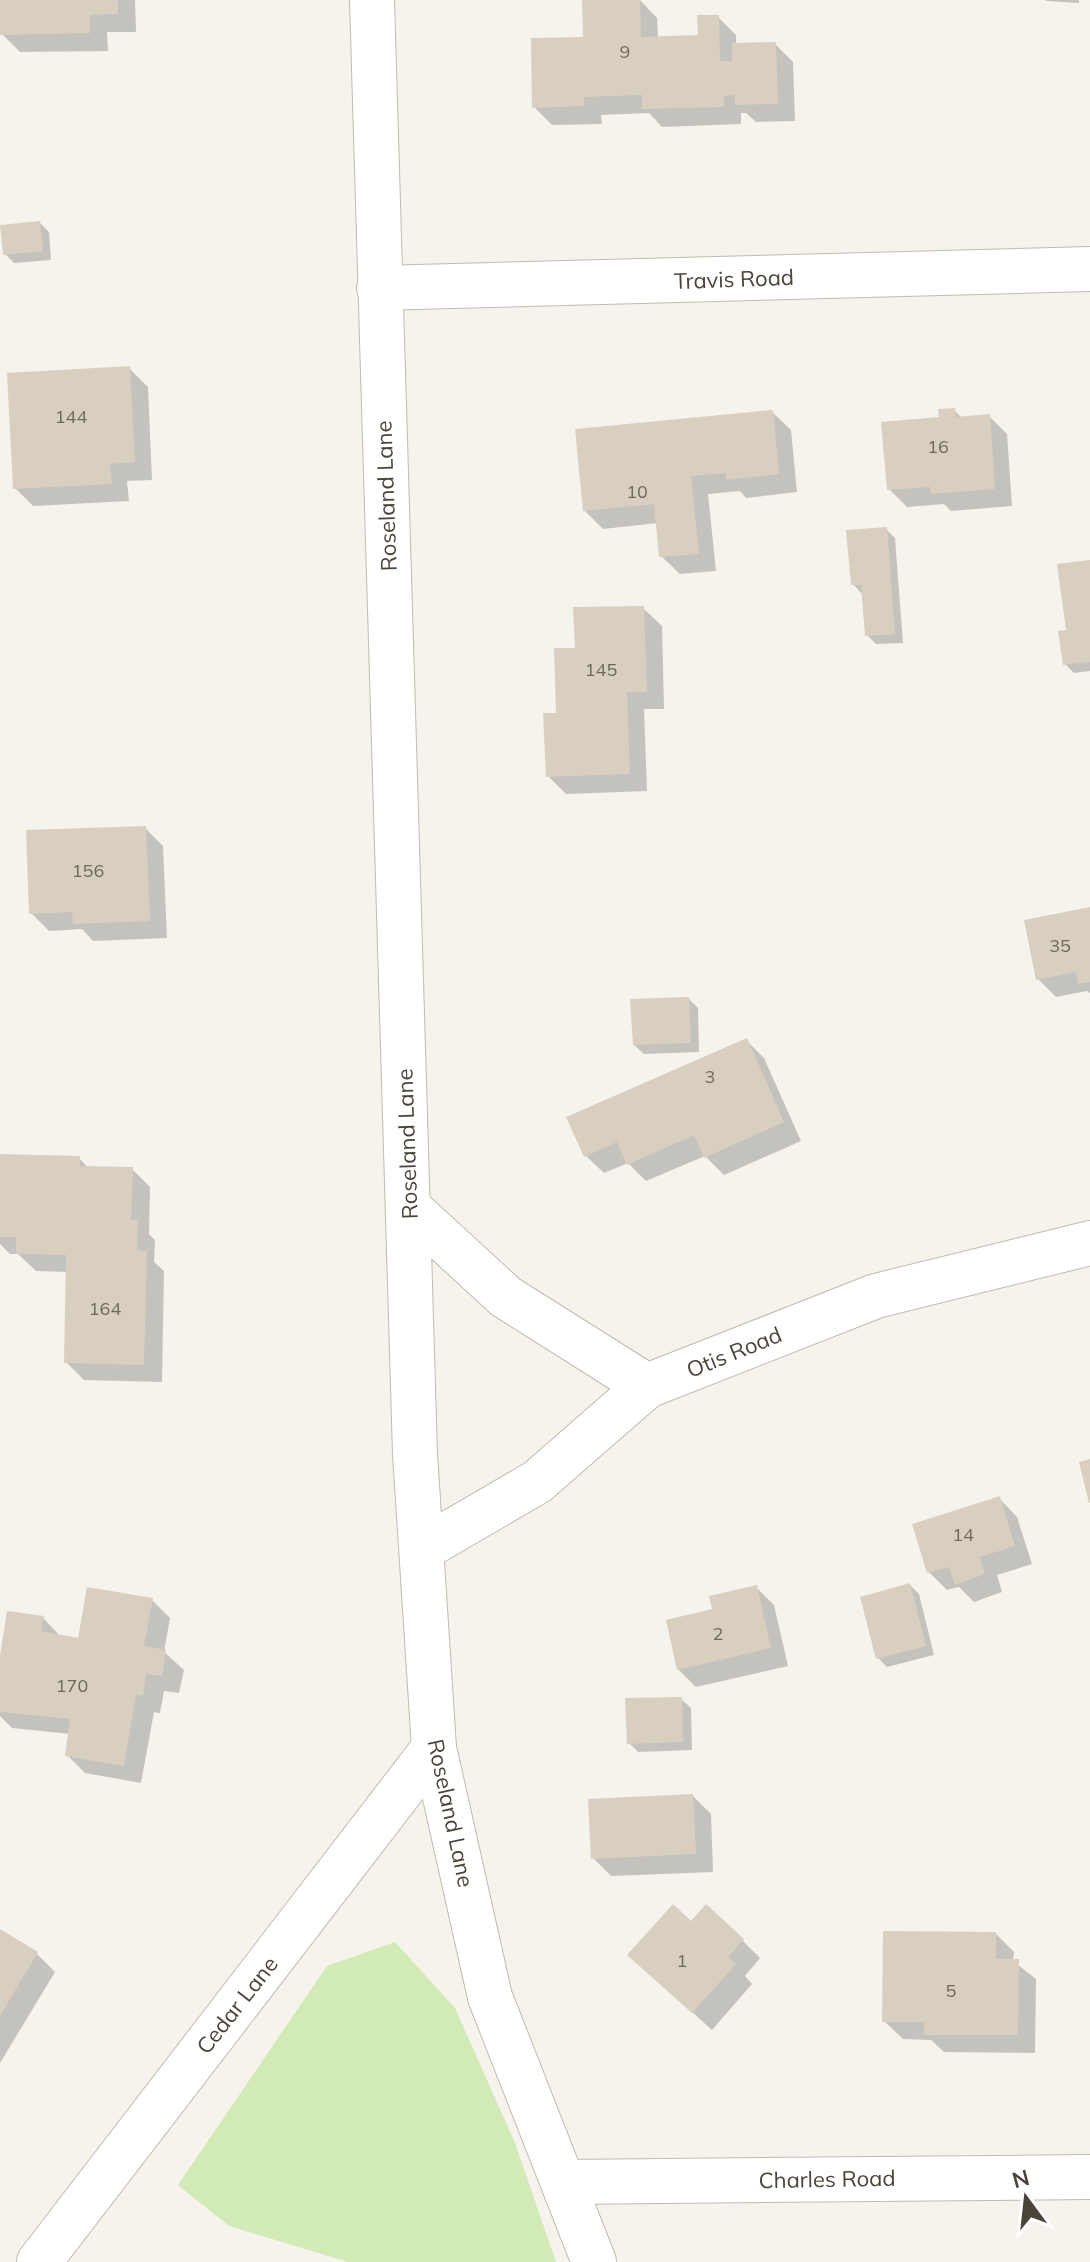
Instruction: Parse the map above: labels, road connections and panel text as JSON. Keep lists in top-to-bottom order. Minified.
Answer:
{"streets":{"street":["Travis Road","Roseland Lane","Otis Road","Cedar Lane","Charles Road"]},"crossings":[["Travis Road","Roseland Lane"],["Roseland Lane","Otis Road"],["Roseland Lane","Cedar Lane"],["Roseland Lane","Charles Road"]],"house_numbers":["9","144","16","10","145","156","35","3","164","14","2","170","1","5"],"north":"top"}
